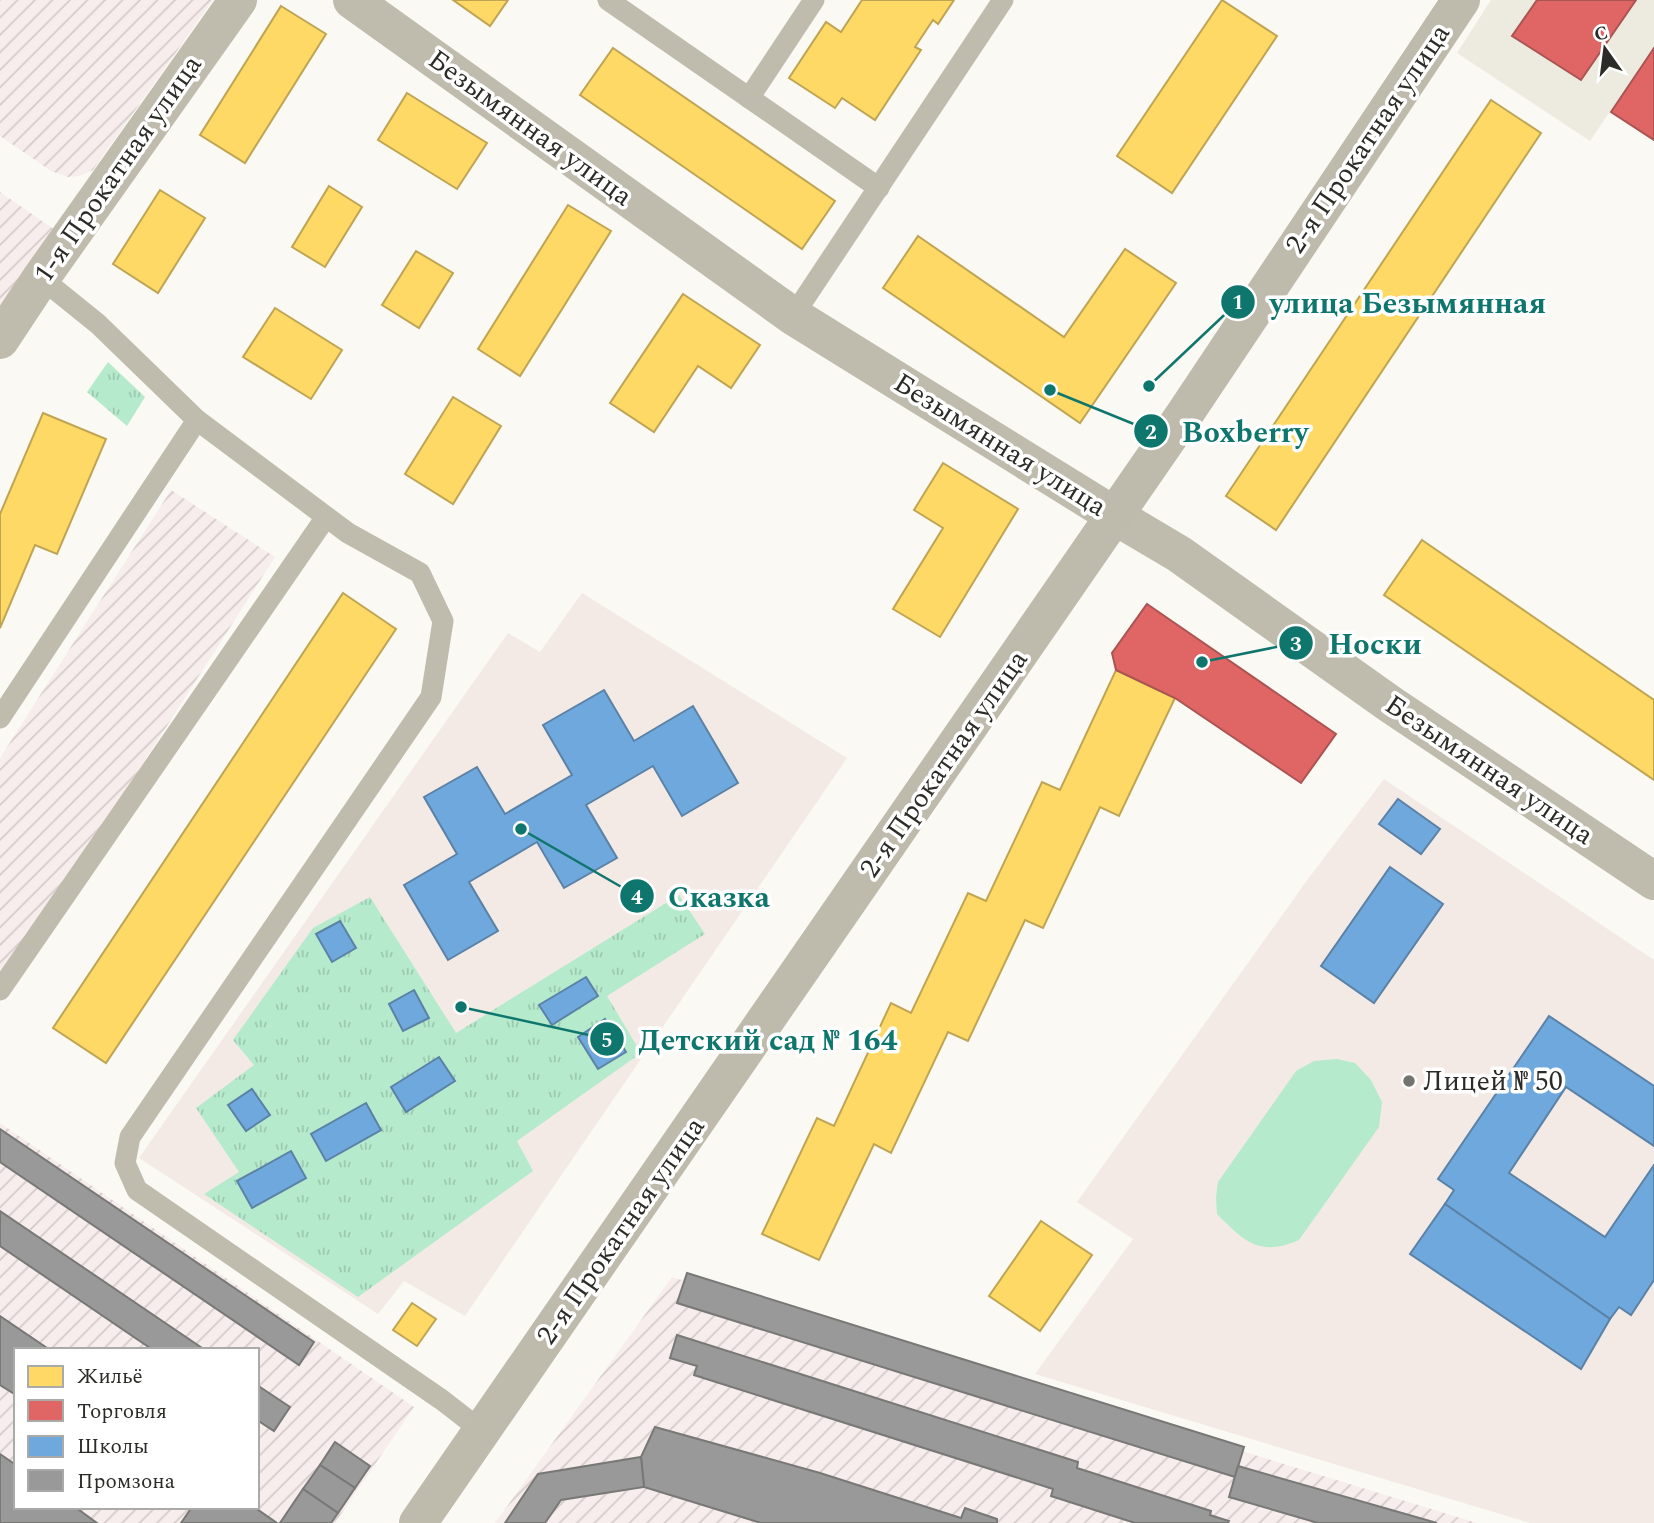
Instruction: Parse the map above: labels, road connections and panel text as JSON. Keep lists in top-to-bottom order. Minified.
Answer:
{"streets":{"street":["Безымянная улица","2-я Прокатная улица","1-я Прокатная улица"]},"crossings":[["Безымянная улица","2-я Прокатная улица"]],"places":["улица Безымянная","Boxberry","Носки","Сказка","Детский сад № 164","Лицей № 50"],"legend":["Жильё","Торговля","Школы","Промзона"],"north":"top"}
